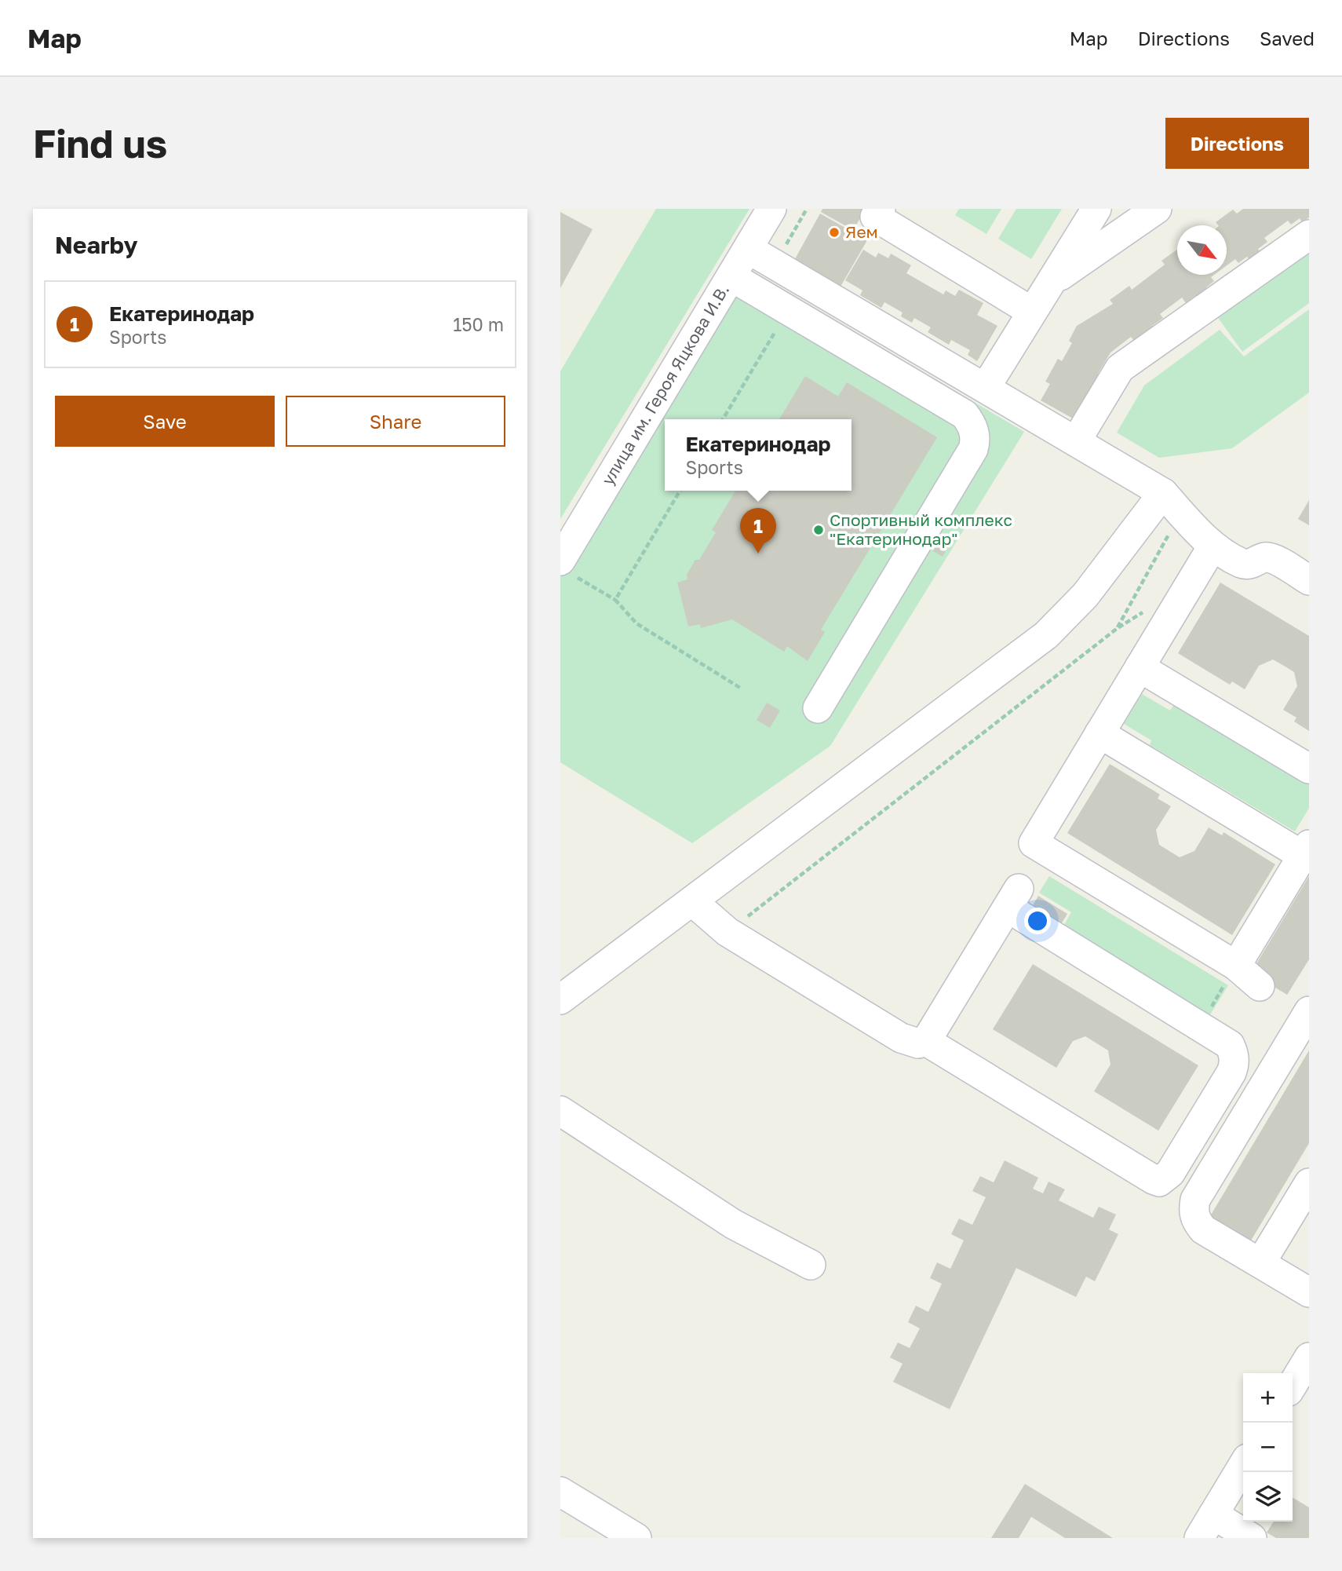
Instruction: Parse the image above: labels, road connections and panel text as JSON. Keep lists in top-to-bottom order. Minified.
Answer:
{"streets":{"street":["улица им. Героя Яцкова И.В."]},"places":["Яем","Спортивный комплекс \"Екатеринодар\""],"north":"bottom right","page":{"header":"Map","nav":["Map","Directions","Saved"],"buttons":["Directions",["Save","Share"]],"title":"Find us","heading":"Nearby","list":[{"mark":"1","name":"Екатеринодар","note":"Sports","value":"150 m"}],"popup":["Екатеринодар","Sports"],"pins":"1","map_buttons":["+","−"]}}
